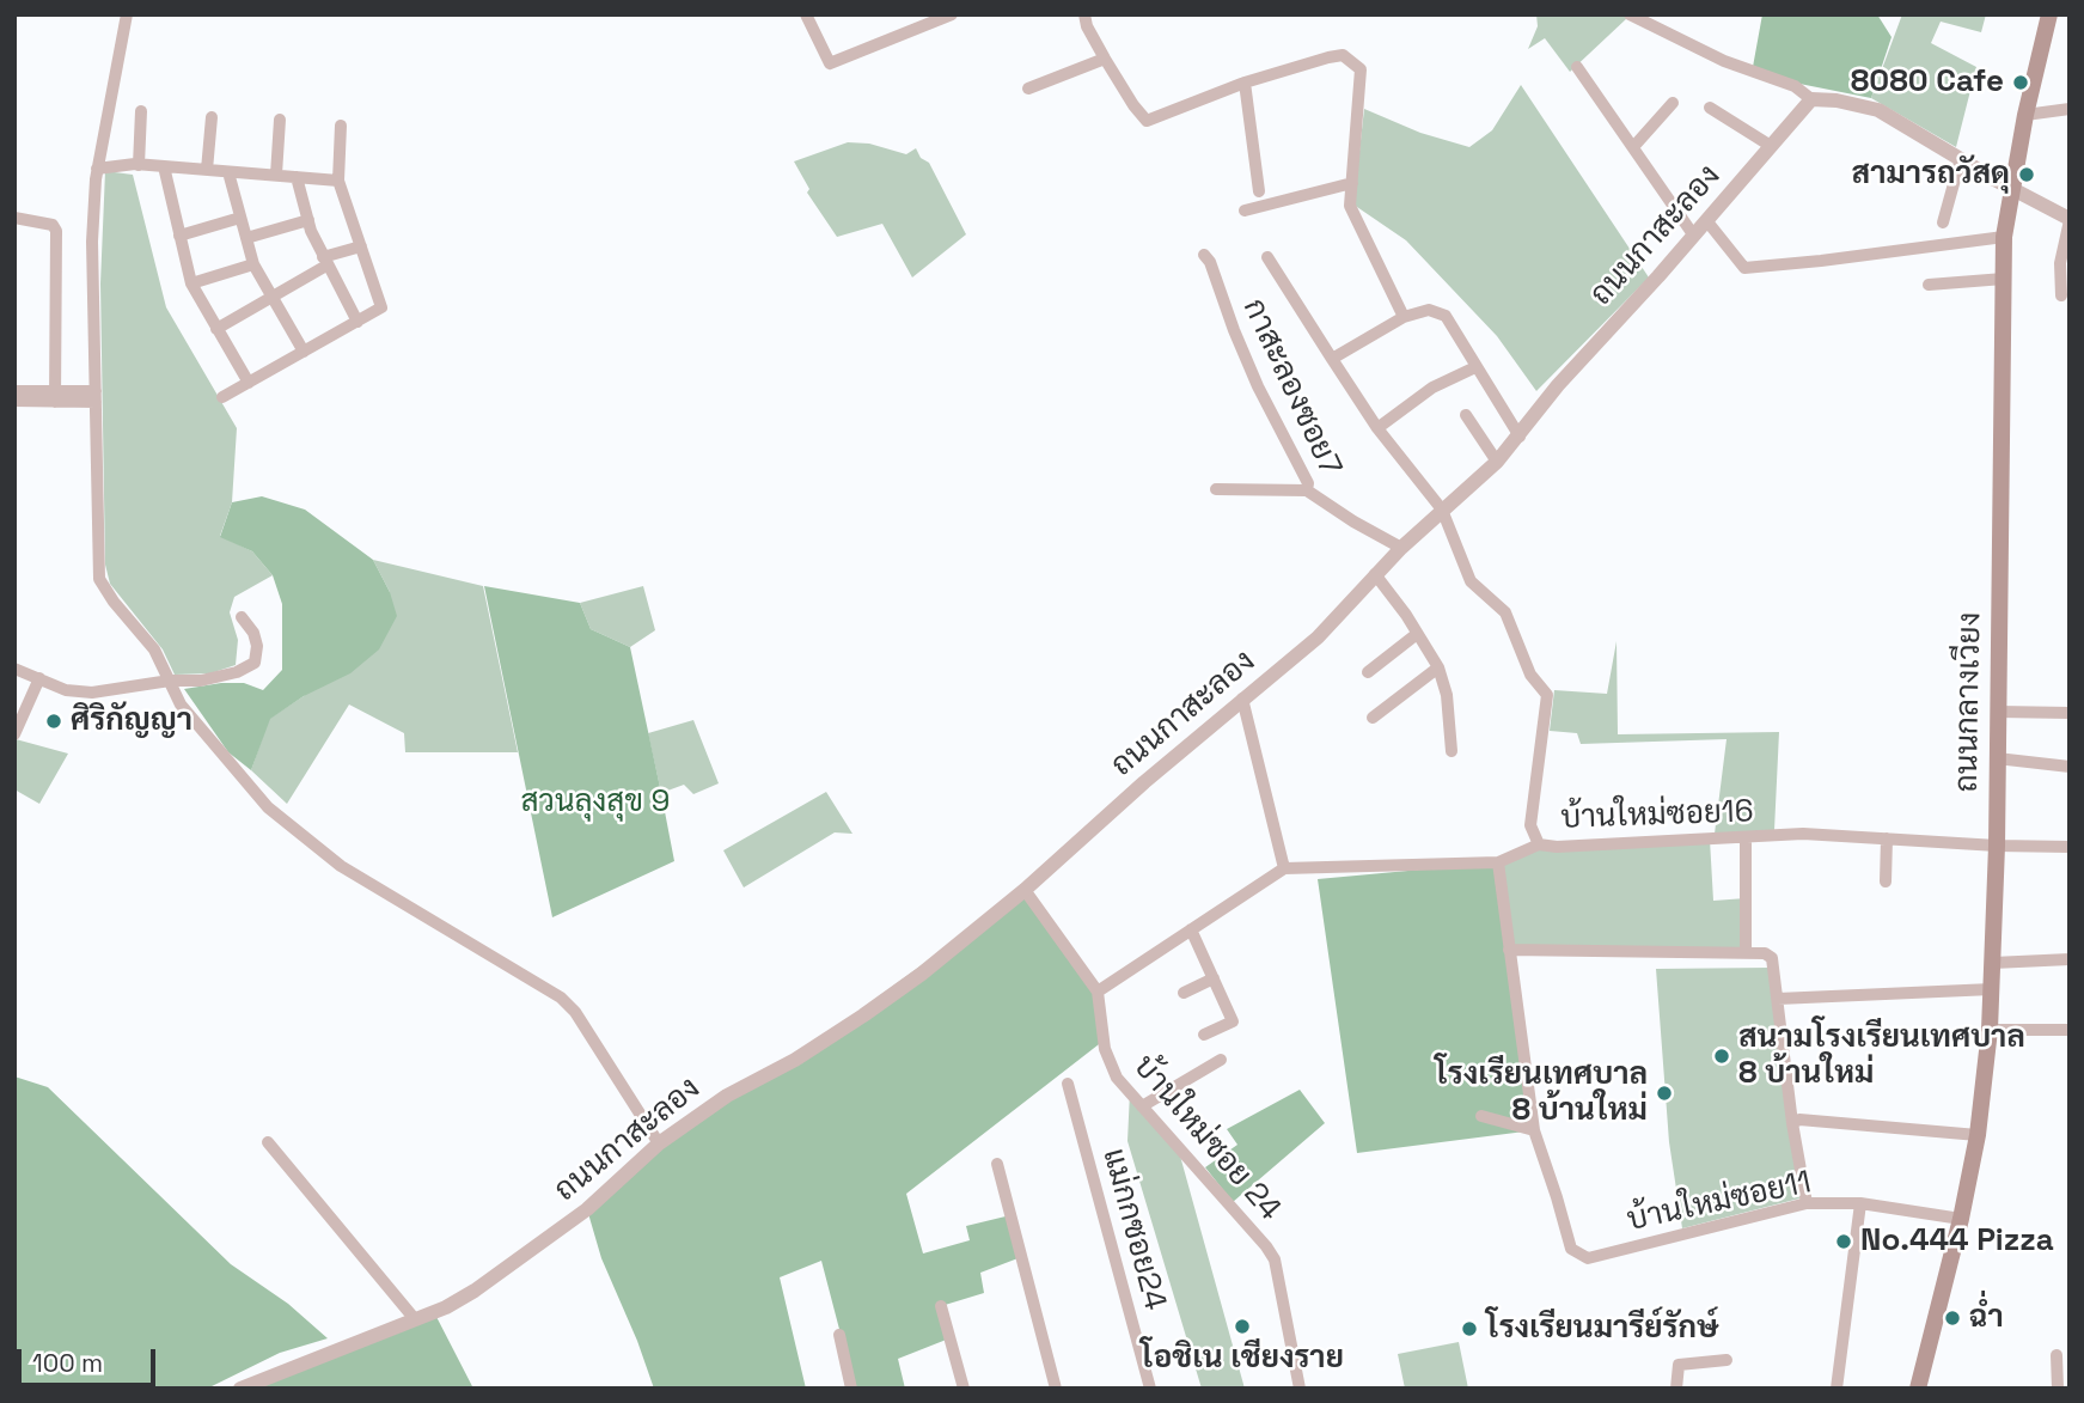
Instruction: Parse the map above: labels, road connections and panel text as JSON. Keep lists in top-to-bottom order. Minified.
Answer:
{"streets":{"main road":["ถนนกลางเวียง"],"street":["ถนนกาสะลอง","กาสะลองซอย7","บ้านใหม่ซอย16","บ้านใหม่ซอย 24","บ้านใหม่ซอย11","แม่กกซอย24"]},"crossings":[["ถนนกาสะลอง","กาสะลองซอย7"],["ถนนกาสะลอง","บ้านใหม่ซอย16"],["ถนนกาสะลอง","บ้านใหม่ซอย 24"],["ถนนกลางเวียง","บ้านใหม่ซอย16"],["ถนนกลางเวียง","บ้านใหม่ซอย11"]],"parks":["สวนลุงสุข 9"],"places":["8080 Cafe","สามารถวัสดุ","ศิริกัญญา","สนามโรงเรียนเทศบาล 8 บ้านใหม่","โรงเรียนเทศบาล 8 บ้านใหม่","No.444 Pizza","ฉ่ำ","โอชิเน เชียงราย","โรงเรียนมารีย์รักษ์"],"scale_bar":"100 m"}
